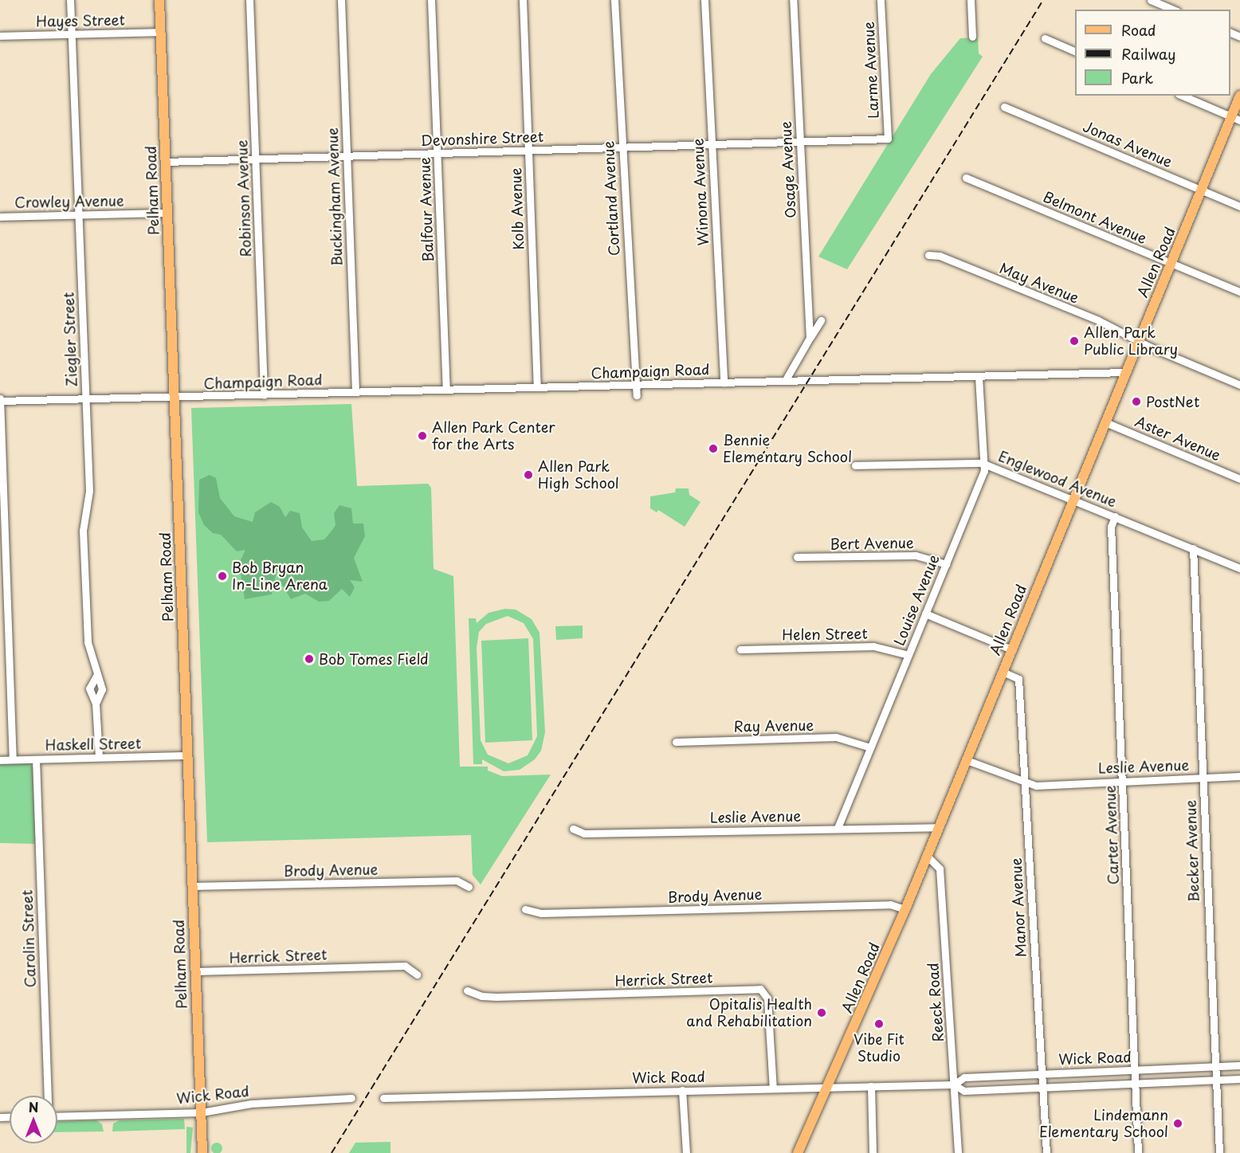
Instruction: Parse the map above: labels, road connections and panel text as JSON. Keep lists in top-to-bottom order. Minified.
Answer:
{"streets":{"main road":["Pelham Road","Allen Road"],"street":["Hayes Street","Larme Avenue","Devonshire Street","Jonas Avenue","Osage Avenue","Winona Avenue","Buckingham Avenue","Robinson Avenue","Cortland Avenue","Crowley Avenue","Kolb Avenue","Balfour Avenue","Belmont Avenue","May Avenue","Ziegler Street","Champaign Road","Aster Avenue","Englewood Avenue","Bert Avenue","Louise Avenue","Helen Street","Ray Avenue","Haskell Street","Leslie Avenue","Carter Avenue","Becker Avenue","Brody Avenue","Manor Avenue","Carolin Street","Herrick Street","Reeck Road","Wick Road"]},"crossings":[["Hayes Street","Pelham Road"],["Hayes Street","Ziegler Street"],["Larme Avenue","Devonshire Street"],["Devonshire Street","Osage Avenue"],["Devonshire Street","Pelham Road"],["Devonshire Street","Winona Avenue"],["Devonshire Street","Buckingham Avenue"],["Devonshire Street","Robinson Avenue"],["Devonshire Street","Cortland Avenue"],["Devonshire Street","Kolb Avenue"],["Devonshire Street","Balfour Avenue"],["Jonas Avenue","Allen Road"],["Pelham Road","Crowley Avenue"],["Pelham Road","Champaign Road"],["Pelham Road","Haskell Street"],["Pelham Road","Brody Avenue"],["Pelham Road","Herrick Street"],["Pelham Road","Wick Road"],["Winona Avenue","Champaign Road"],["Buckingham Avenue","Champaign Road"],["Robinson Avenue","Champaign Road"],["Cortland Avenue","Champaign Road"],["Crowley Avenue","Ziegler Street"],["Kolb Avenue","Champaign Road"],["Balfour Avenue","Champaign Road"],["Belmont Avenue","Allen Road"],["Allen Road","May Avenue"],["Allen Road","Champaign Road"],["Allen Road","Aster Avenue"],["Allen Road","Englewood Avenue"],["Allen Road","Leslie Avenue"],["Allen Road","Brody Avenue"],["Allen Road","Manor Avenue"],["Allen Road","Reeck Road"],["Allen Road","Wick Road"],["Ziegler Street","Champaign Road"],["Ziegler Street","Haskell Street"],["Champaign Road","Louise Avenue"],["Englewood Avenue","Louise Avenue"],["Englewood Avenue","Carter Avenue"],["Englewood Avenue","Becker Avenue"],["Bert Avenue","Louise Avenue"],["Louise Avenue","Helen Street"],["Louise Avenue","Ray Avenue"],["Louise Avenue","Leslie Avenue"],["Haskell Street","Carolin Street"],["Leslie Avenue","Carter Avenue"],["Leslie Avenue","Becker Avenue"],["Leslie Avenue","Manor Avenue"],["Carter Avenue","Wick Road"],["Becker Avenue","Wick Road"],["Manor Avenue","Wick Road"],["Herrick Street","Wick Road"],["Reeck Road","Wick Road"]],"places":["Allen Park Public Library","PostNet","Allen Park Center for the Arts","Bennie Elementary School","Allen Park High School","Bob Bryan In-Line Arena","Bob Tomes Field","Opitalis Health and Rehabilitation","Vibe Fit Studio","Lindemann Elementary School"],"legend":["Road","Railway","Park"],"north":"top"}
